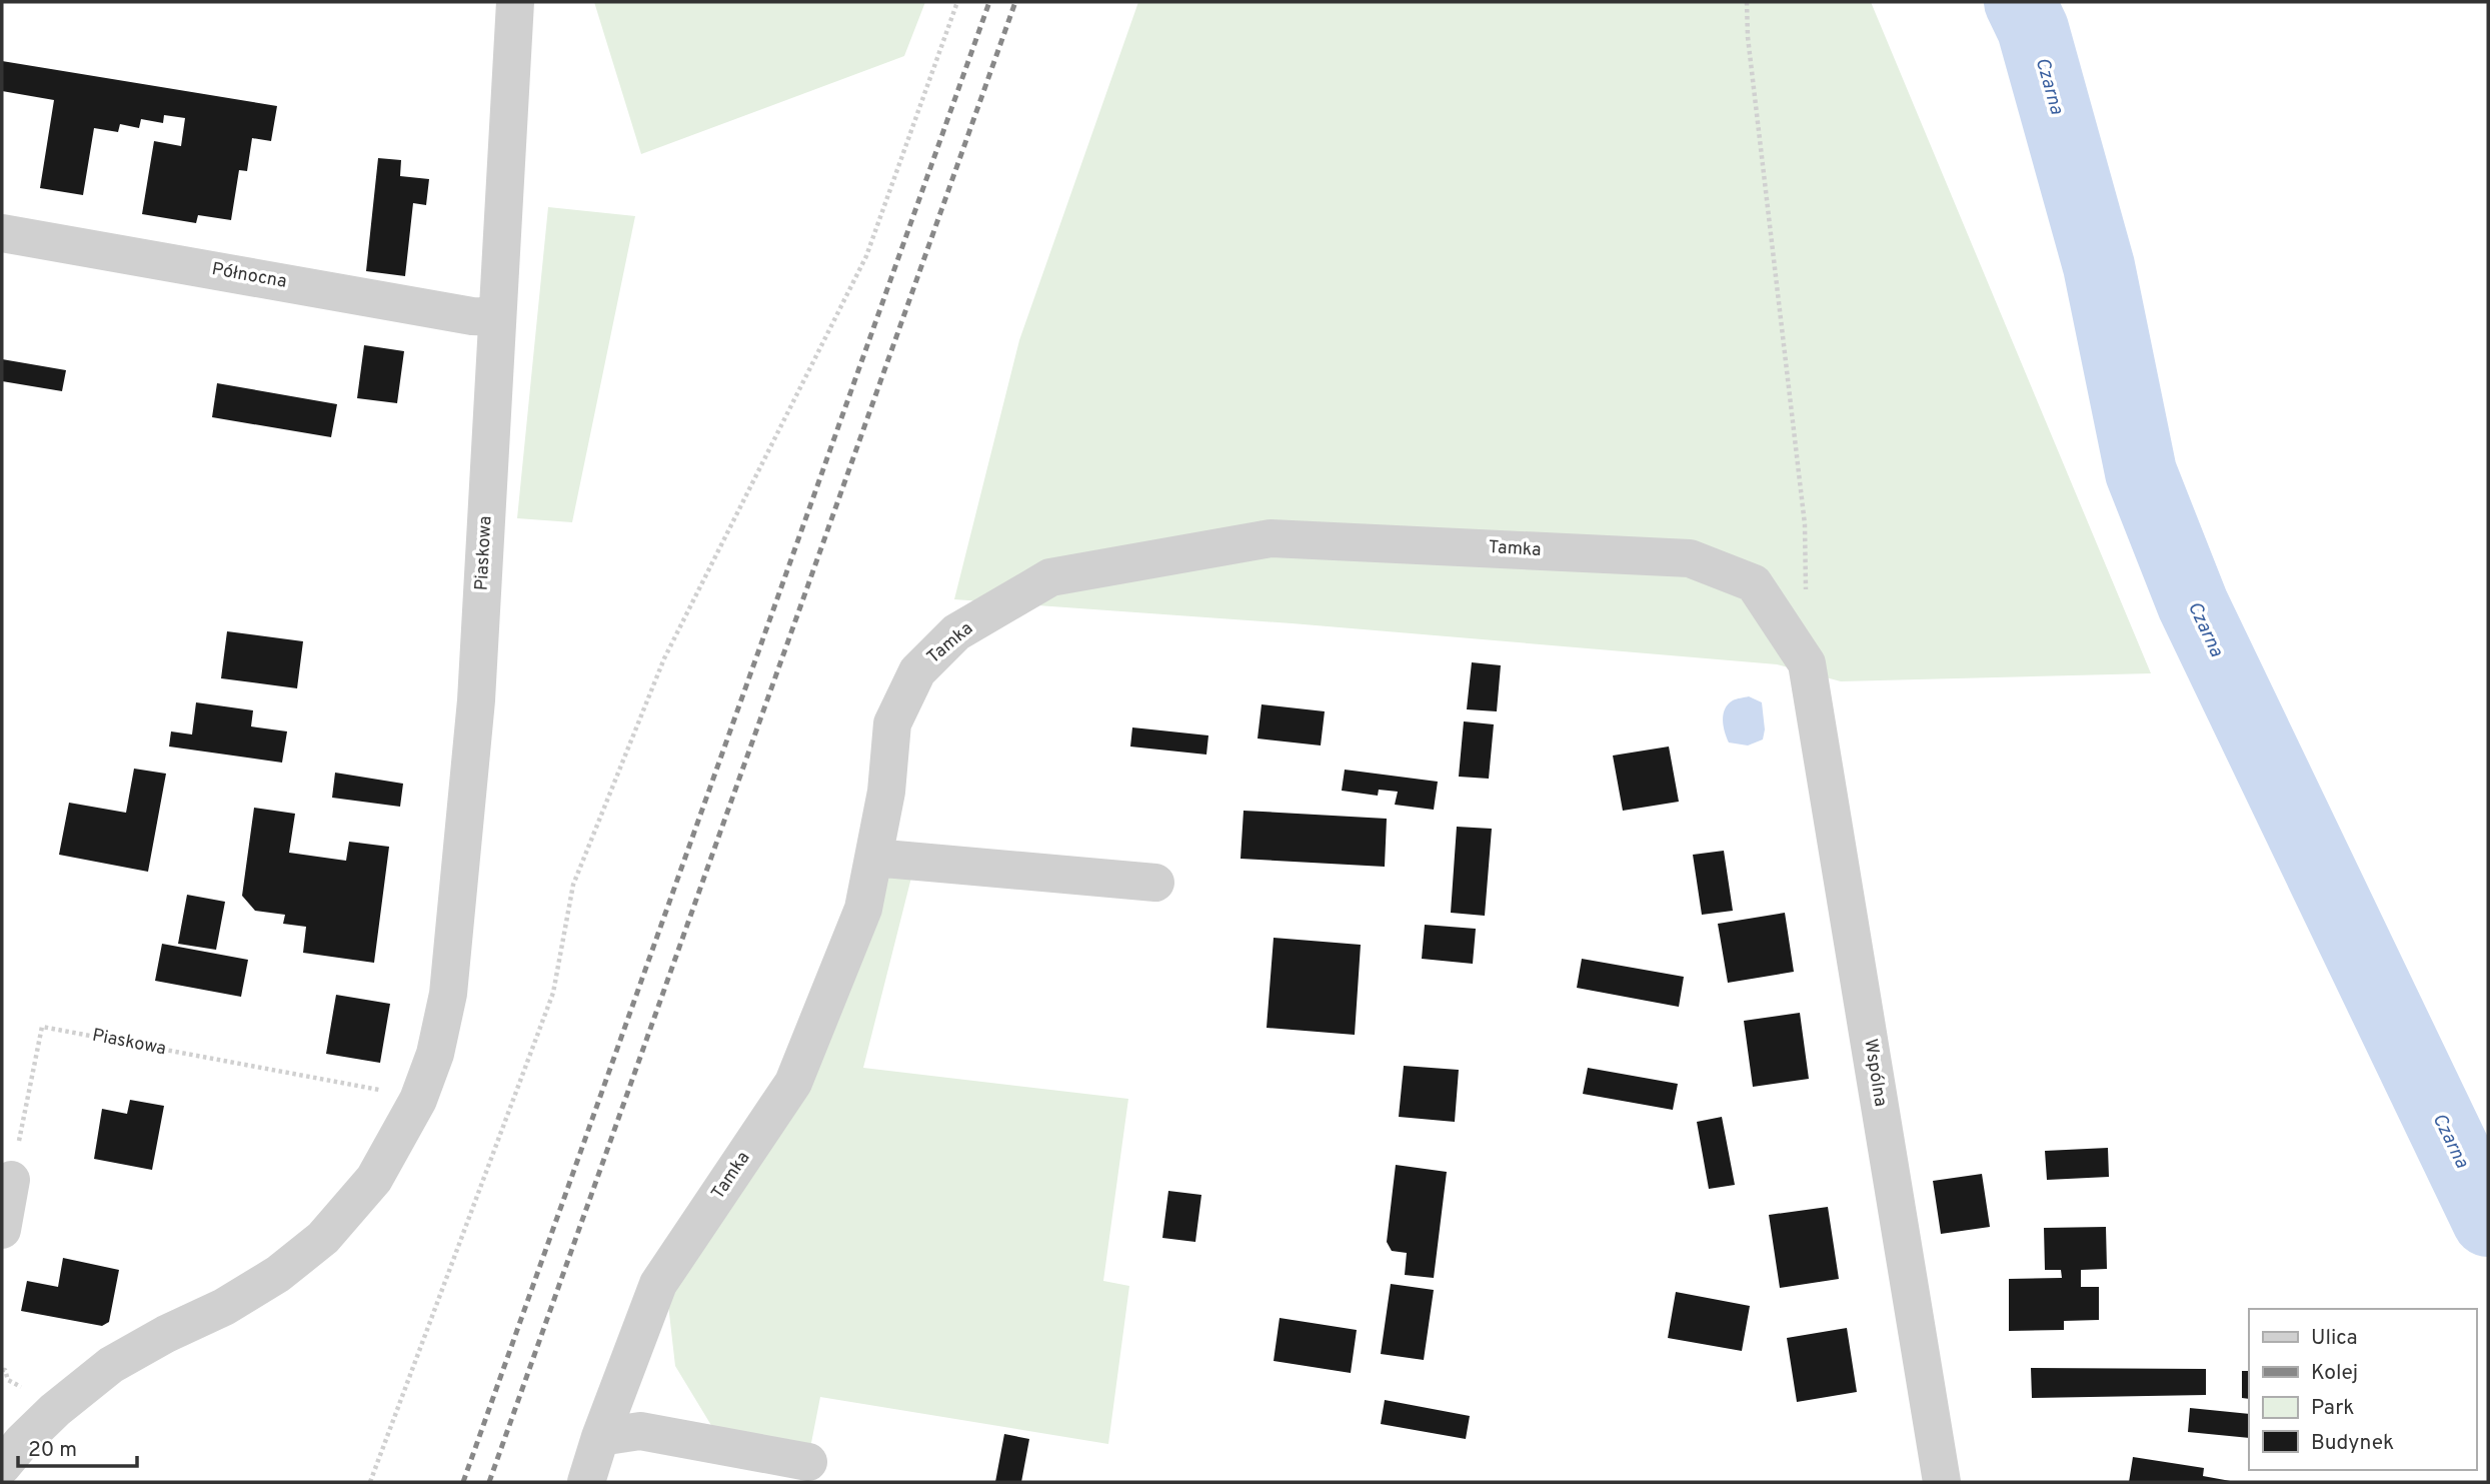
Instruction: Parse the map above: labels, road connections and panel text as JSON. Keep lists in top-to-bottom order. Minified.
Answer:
{"streets":{"street":["Północna","Tamka","Piaskowa","Wspólna"]},"crossings":[["Północna","Piaskowa"],["Tamka","Wspólna"]],"water":["Czarna"],"legend":["Ulica","Kolej","Park","Budynek"],"scale_bar":"20 m"}
